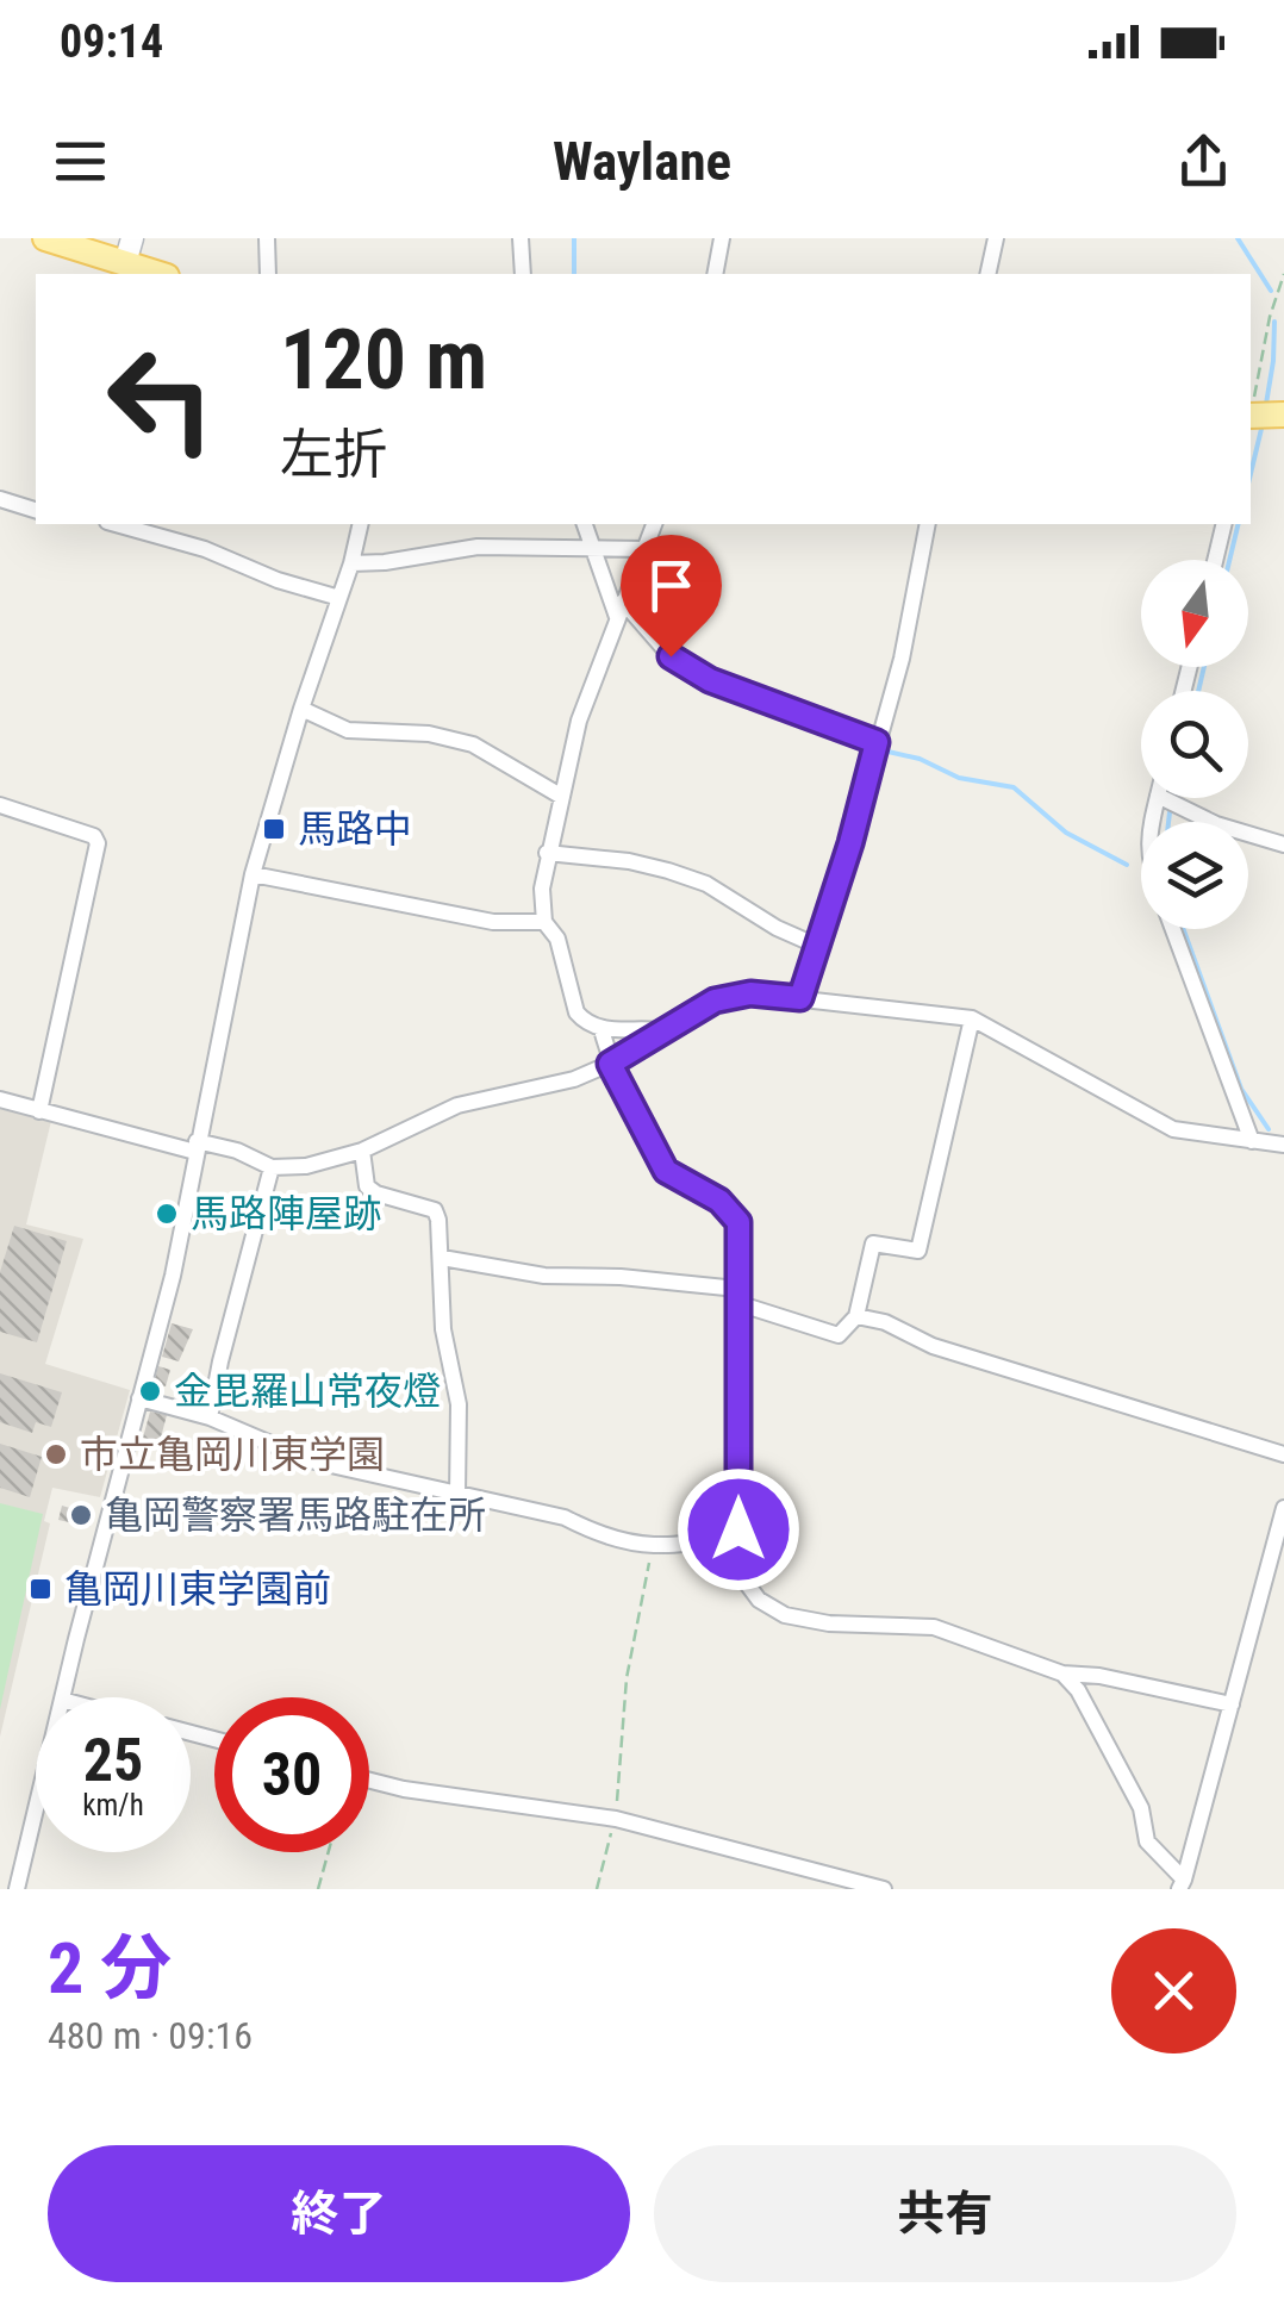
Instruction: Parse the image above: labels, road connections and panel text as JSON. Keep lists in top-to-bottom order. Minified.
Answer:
{"places":{"transit":["馬路中","亀岡川東学園前"],"other":["馬路陣屋跡","金毘羅山常夜燈","市立亀岡川東学園","亀岡警察署馬路駐在所"]},"north":"bottom","page":{"status":"09:14","header":"Waylane","turn":["120 m","左折"],"speed":"25 km/h","limit":"30","heading":["2 分","480 m · 09:16"],"buttons":["終了","共有"]}}
